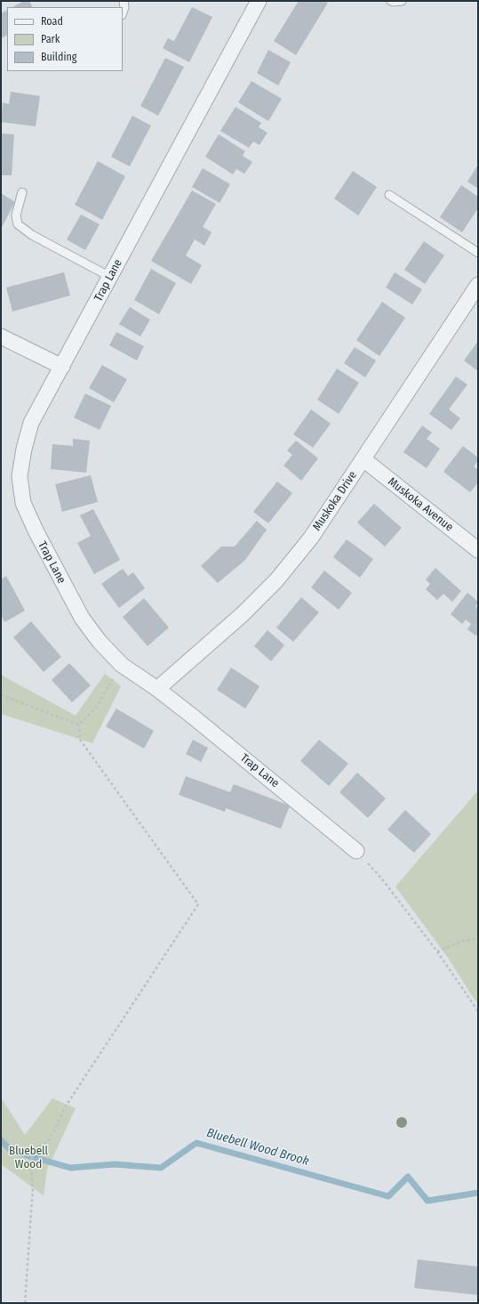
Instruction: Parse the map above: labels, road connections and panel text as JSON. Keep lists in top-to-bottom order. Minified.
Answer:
{"streets":{"street":["Trap Lane","Muskoka Drive","Muskoka Avenue"]},"crossings":[["Trap Lane","Muskoka Drive"],["Muskoka Drive","Muskoka Avenue"]],"water":["Bluebell Wood Brook"],"parks":["Bluebell Wood"],"legend":["Road","Park","Building"]}
